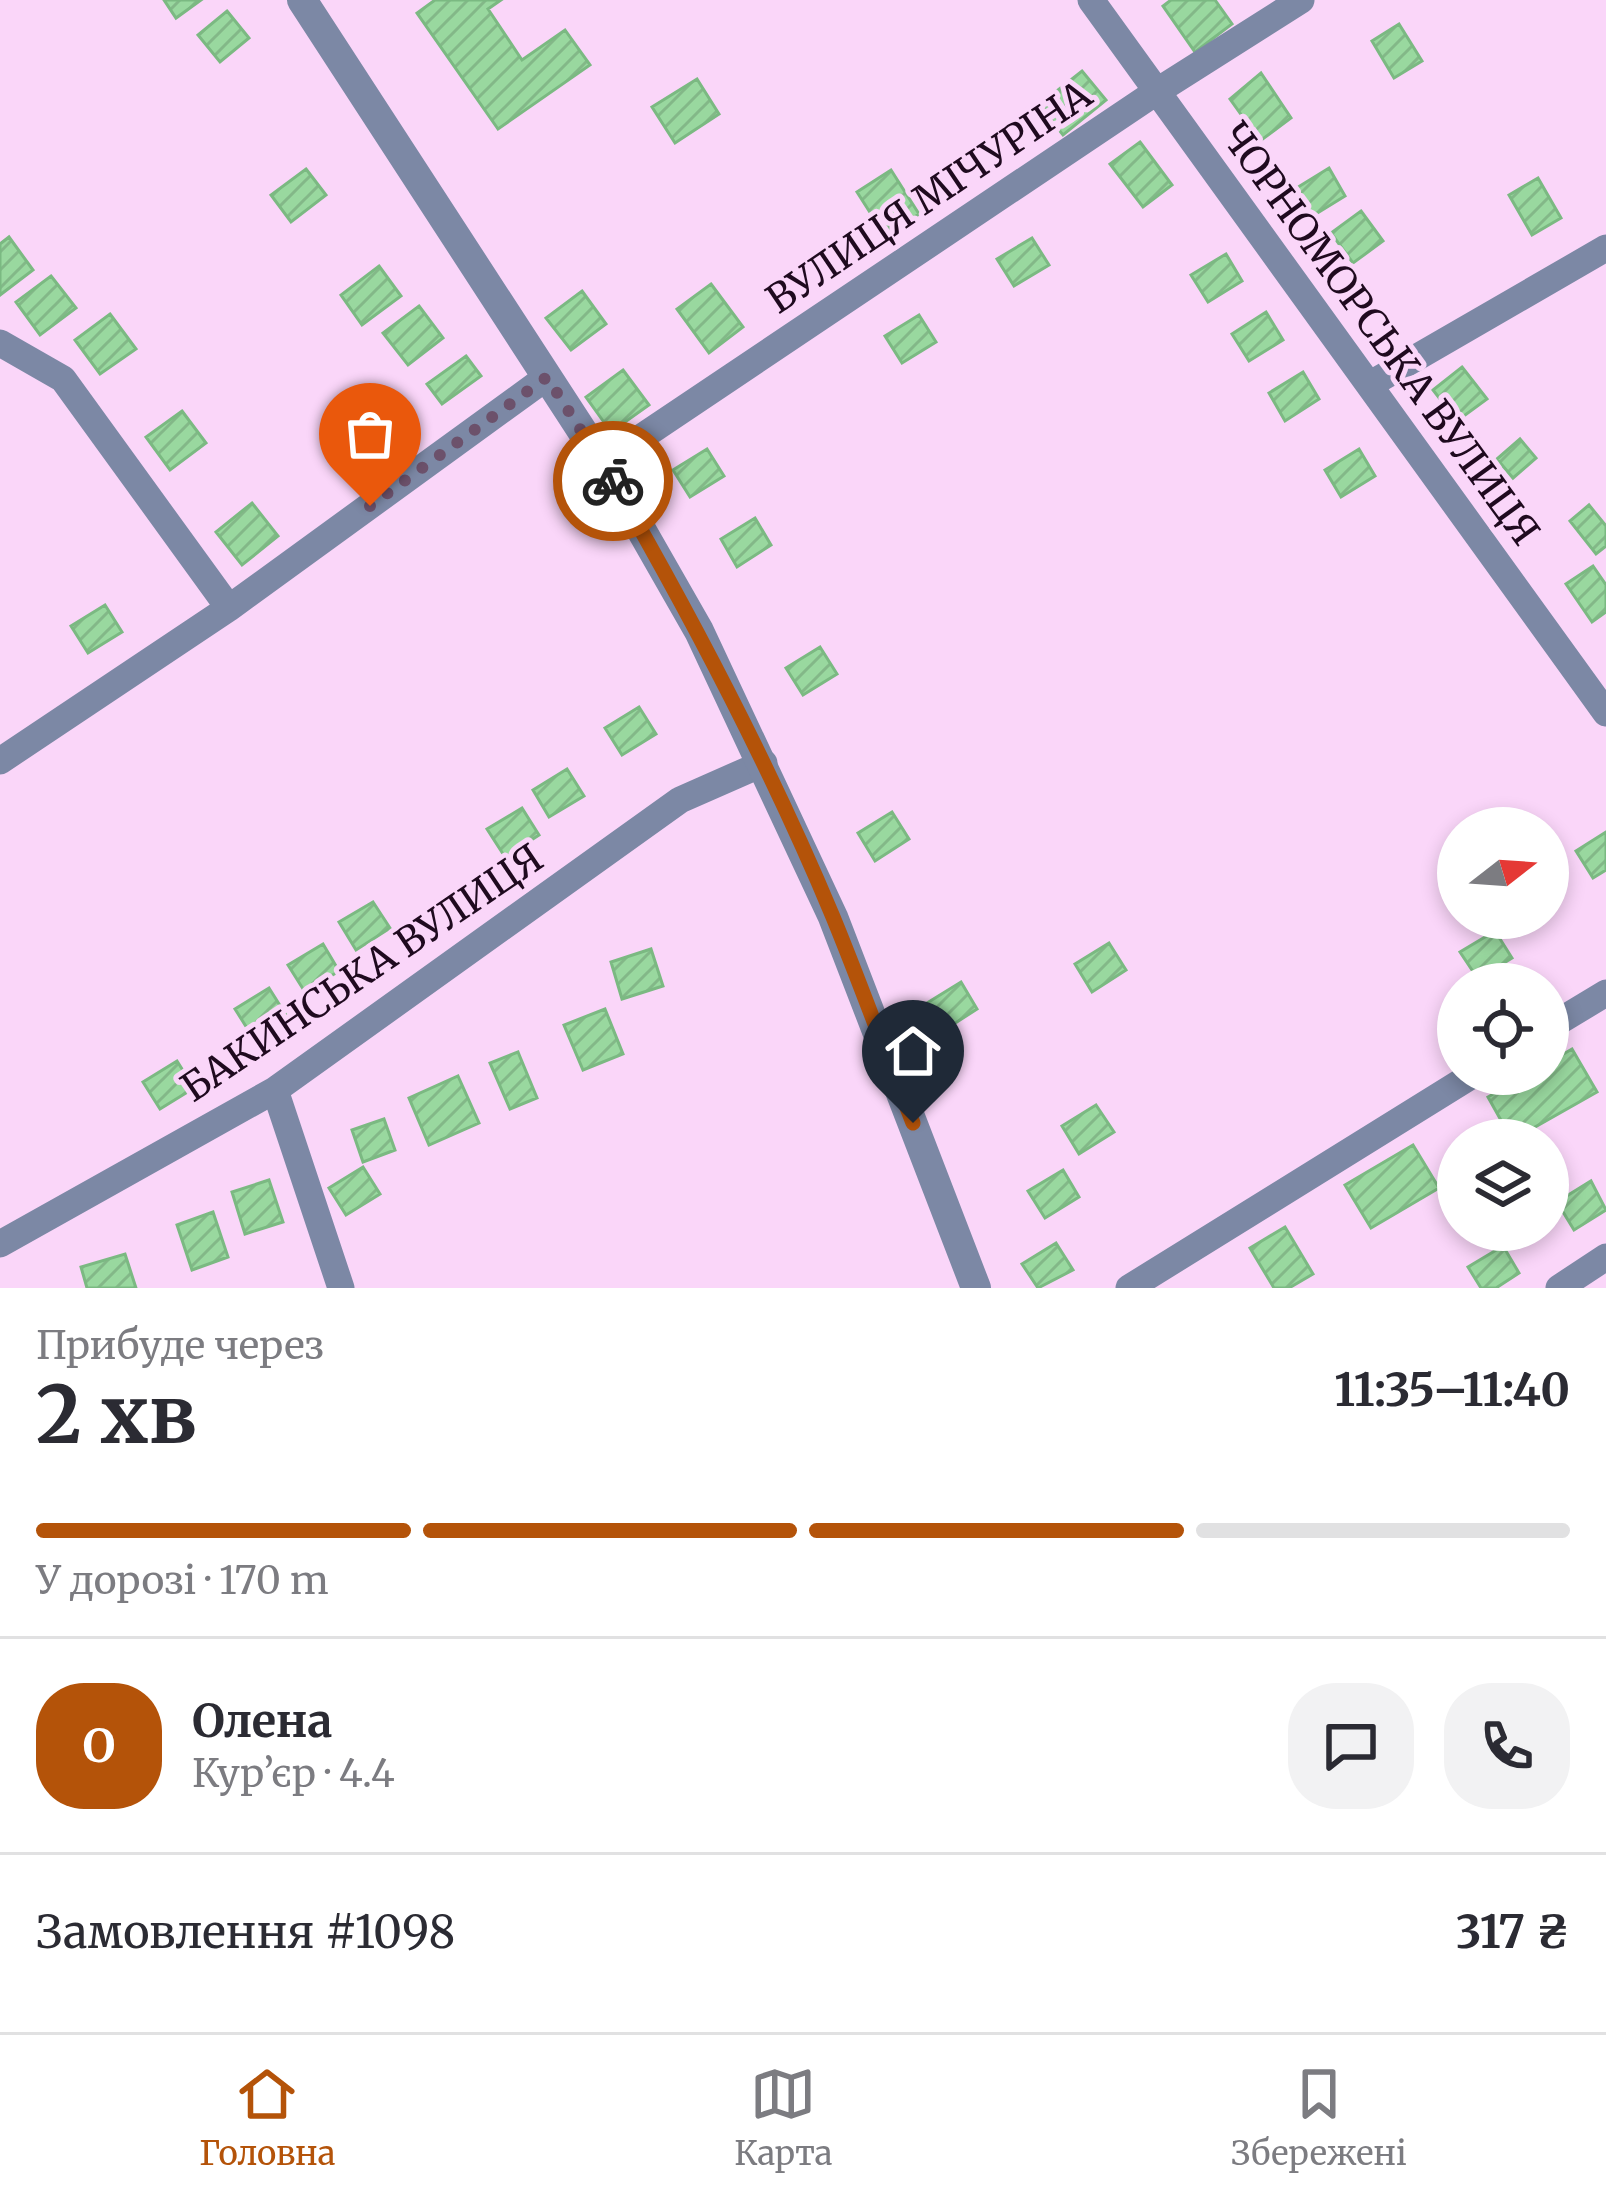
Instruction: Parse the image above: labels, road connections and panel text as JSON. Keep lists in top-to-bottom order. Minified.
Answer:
{"streets":{"street":["ВУЛИЦЯ МІЧУРІНА","ЧОРНОМОРСЬКА ВУЛИЦЯ","БАКИНСЬКА ВУЛИЦЯ"]},"crossings":[["ВУЛИЦЯ МІЧУРІНА","ЧОРНОМОРСЬКА ВУЛИЦЯ"]],"north":"right","page":{"heading":["2 хв","Прибуде через","11:35–11:40"],"panel":["Олена","Кур’єр · 4.4","Замовлення #1098","317 ₴"],"bar":"У дорозі · 170 m","round":"О","tabs":["Головна","Карта","Збережені"]}}
